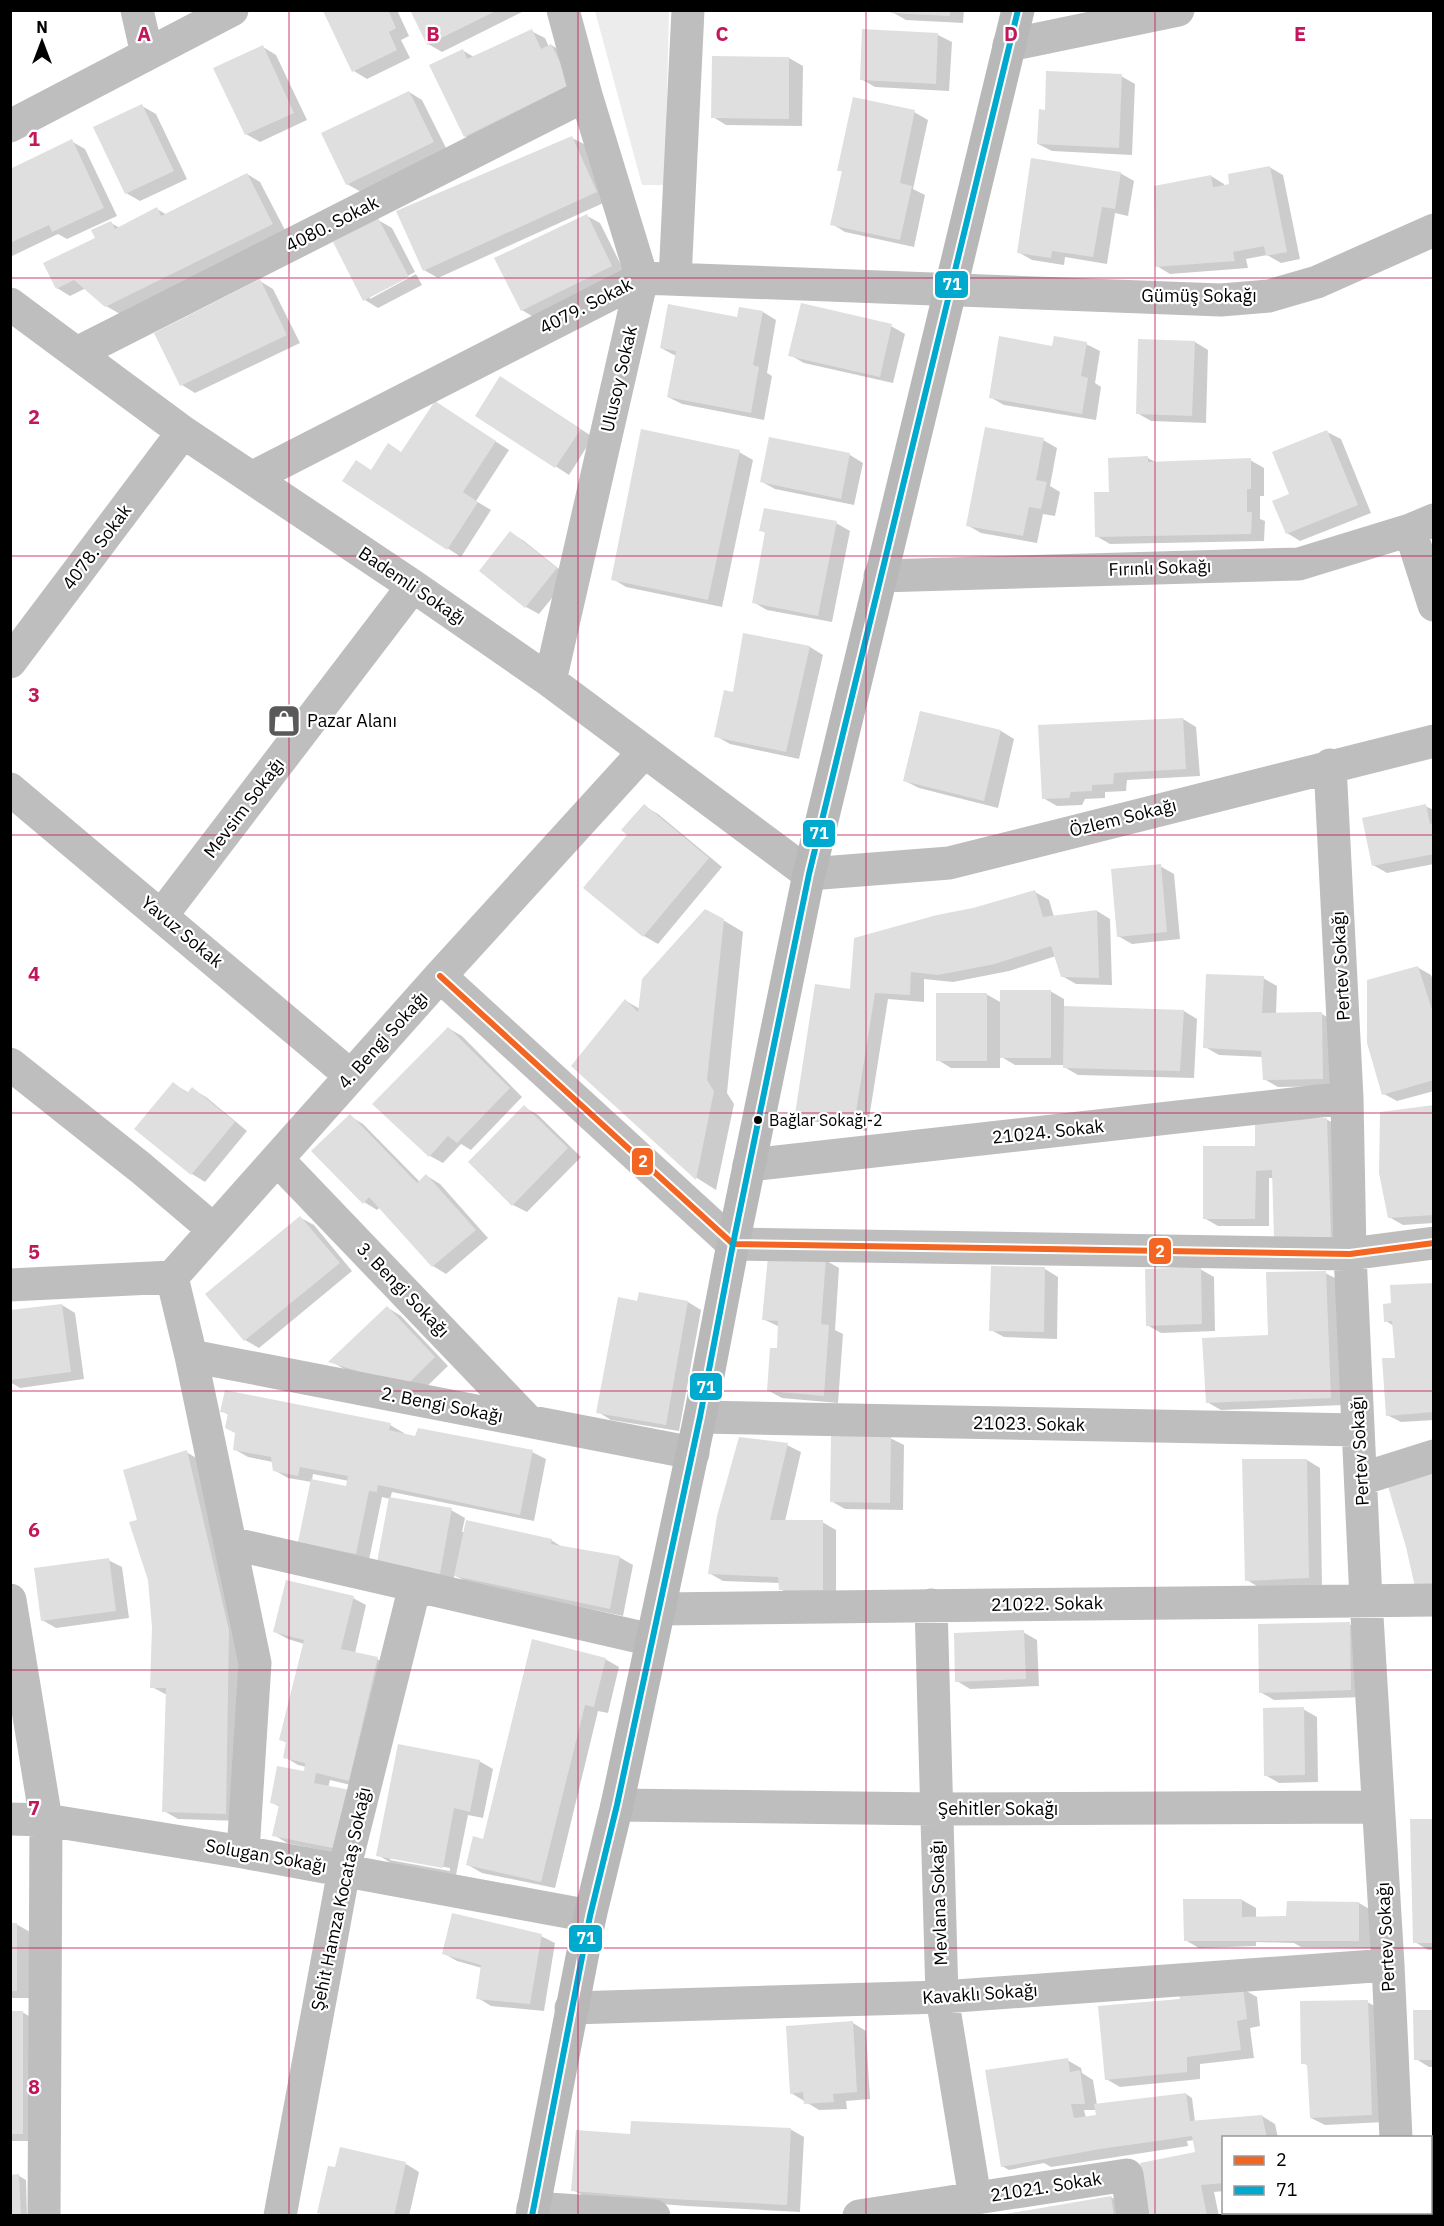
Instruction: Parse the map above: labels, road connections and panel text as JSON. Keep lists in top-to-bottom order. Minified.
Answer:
{"streets":{"street":["4080. Sokak","Gümüş Sokağı","4079. Sokak","Ulusoy Sokak","4078. Sokak","Fırınlı Sokağı","Bademli Sokağı","Mevsim Sokağı","Özlem Sokağı","Yavuz Sokak","Pertev Sokağı","4. Bengi Sokağı","21024. Sokak","3. Bengi Sokağı","2. Bengi Sokağı","21023. Sokak","21022. Sokak","Şehitler Sokağı","Solugan Sokağı","Şehit Hamza Kocataş Sokağı","Mevlana Sokağı","Kavaklı Sokağı","21021. Sokak"]},"crossings":[["4080. Sokak","Ulusoy Sokak"],["4080. Sokak","Bademli Sokağı"],["Gümüş Sokağı","4079. Sokak"],["4079. Sokak","Ulusoy Sokak"],["4079. Sokak","Bademli Sokağı"],["Ulusoy Sokak","Bademli Sokağı"],["4078. Sokak","Bademli Sokağı"],["Bademli Sokağı","Mevsim Sokağı"],["Bademli Sokağı","Özlem Sokağı"],["Bademli Sokağı","4. Bengi Sokağı"],["Mevsim Sokağı","Yavuz Sokak"],["Özlem Sokağı","Pertev Sokağı"],["Yavuz Sokak","4. Bengi Sokağı"],["Pertev Sokağı","21024. Sokak"],["Pertev Sokağı","21023. Sokak"],["Pertev Sokağı","21022. Sokak"],["Pertev Sokağı","Şehitler Sokağı"],["Pertev Sokağı","Kavaklı Sokağı"],["4. Bengi Sokağı","3. Bengi Sokağı"],["3. Bengi Sokağı","2. Bengi Sokağı"],["21022. Sokak","Mevlana Sokağı"],["Şehitler Sokağı","Mevlana Sokağı"],["Solugan Sokağı","Şehit Hamza Kocataş Sokağı"],["Mevlana Sokağı","Kavaklı Sokağı"],["Mevlana Sokağı","21021. Sokak"]],"places":{"shop":["Pazar Alanı"],"other":["Bağlar Sokağı-2"]},"lines":["transit line 71","transit line 2"],"legend":["2","71"],"north":"top","grid":{"columns":["A","B","C","D","E"],"rows":["1","2","3","4","5","6","7","8"]}}
